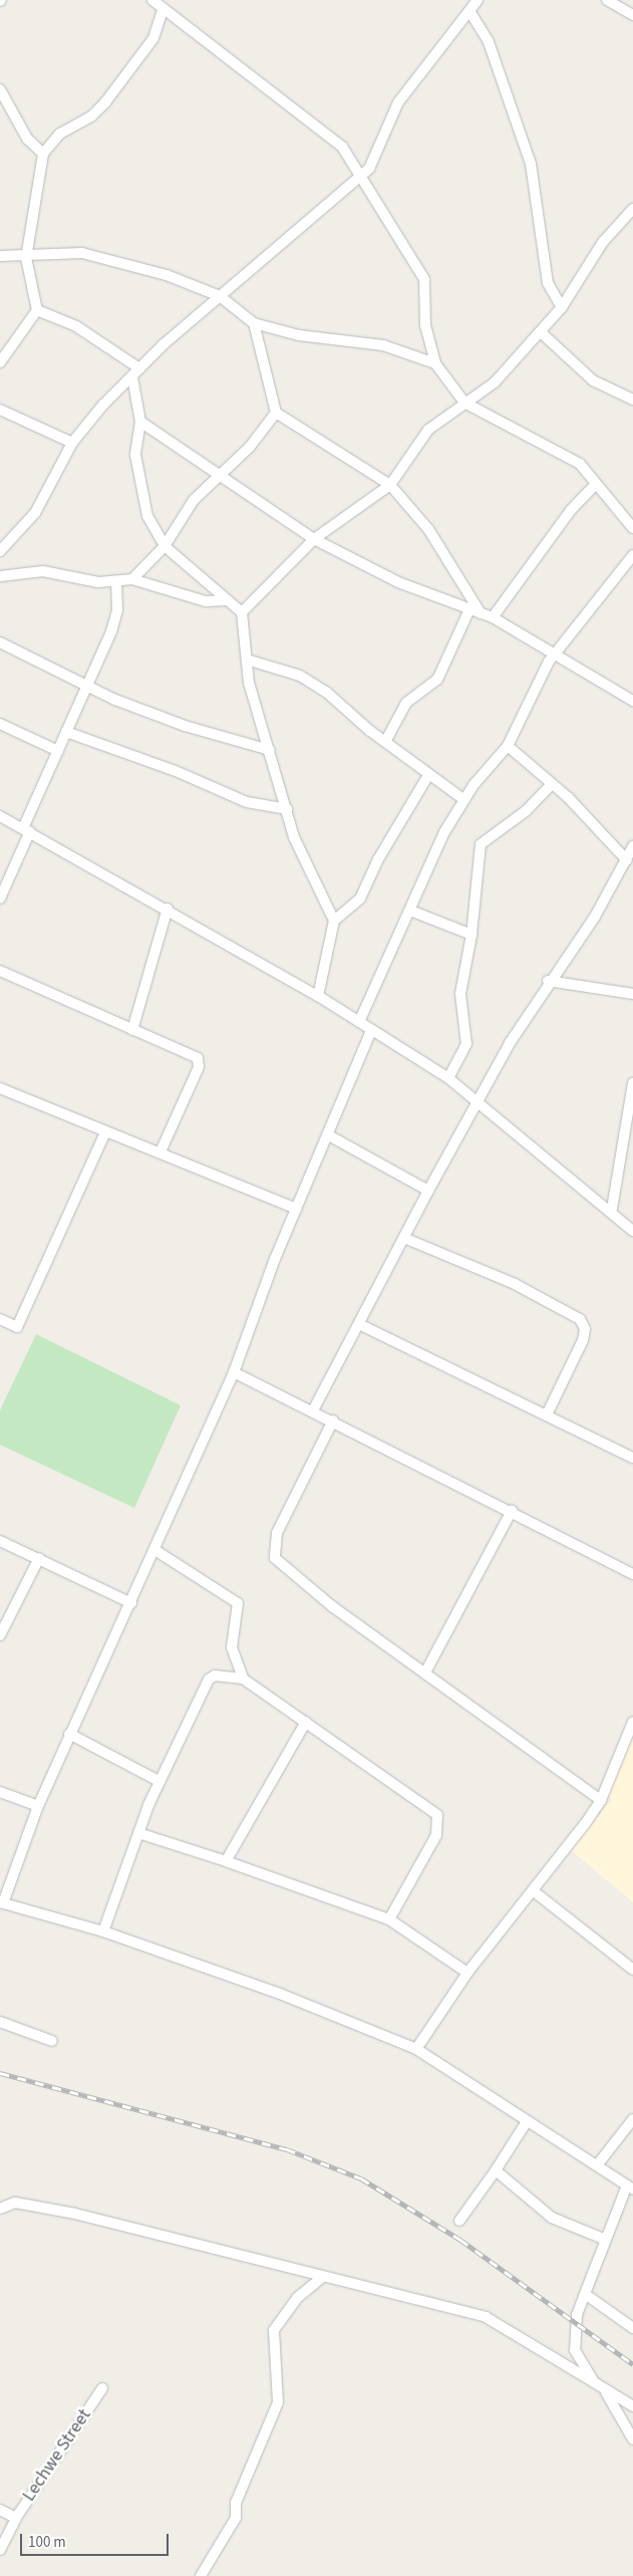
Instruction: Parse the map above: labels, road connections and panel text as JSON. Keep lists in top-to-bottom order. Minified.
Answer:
{"streets":{"street":["Lechwe Street"]},"scale_bar":"100 m"}
